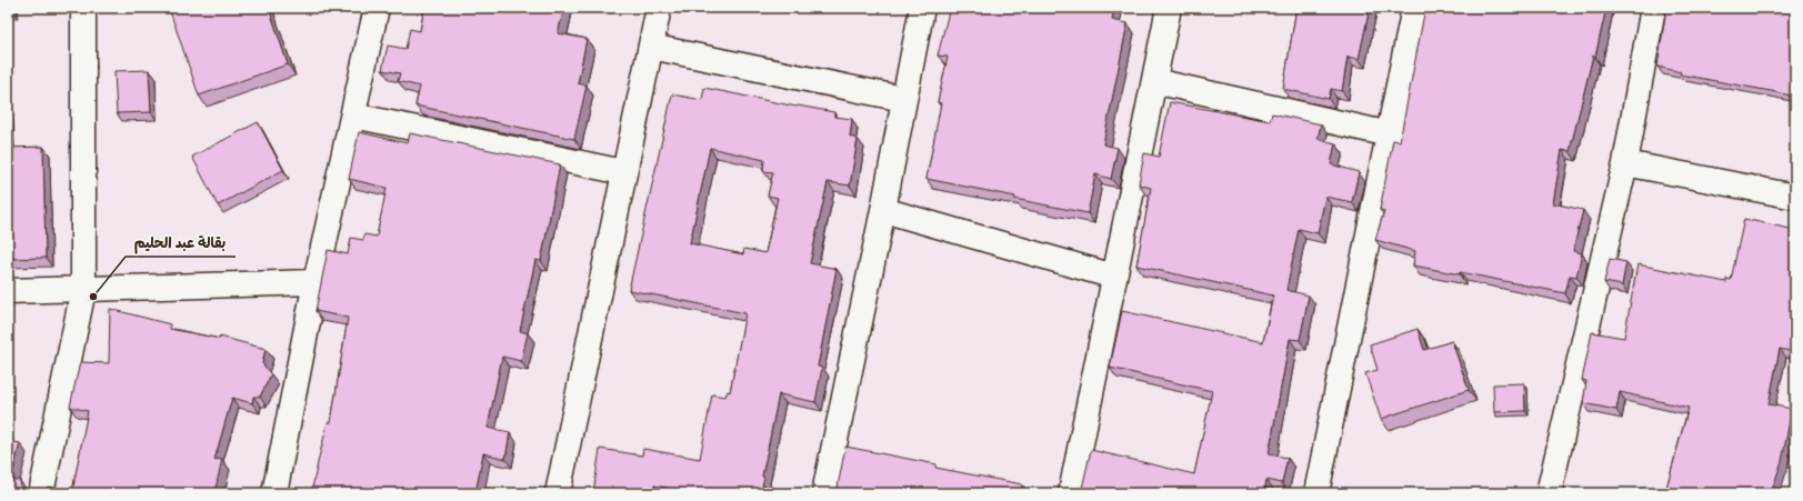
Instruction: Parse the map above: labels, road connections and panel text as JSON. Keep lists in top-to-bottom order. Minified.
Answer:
{"places":["بقالة عبد الحليم"]}
